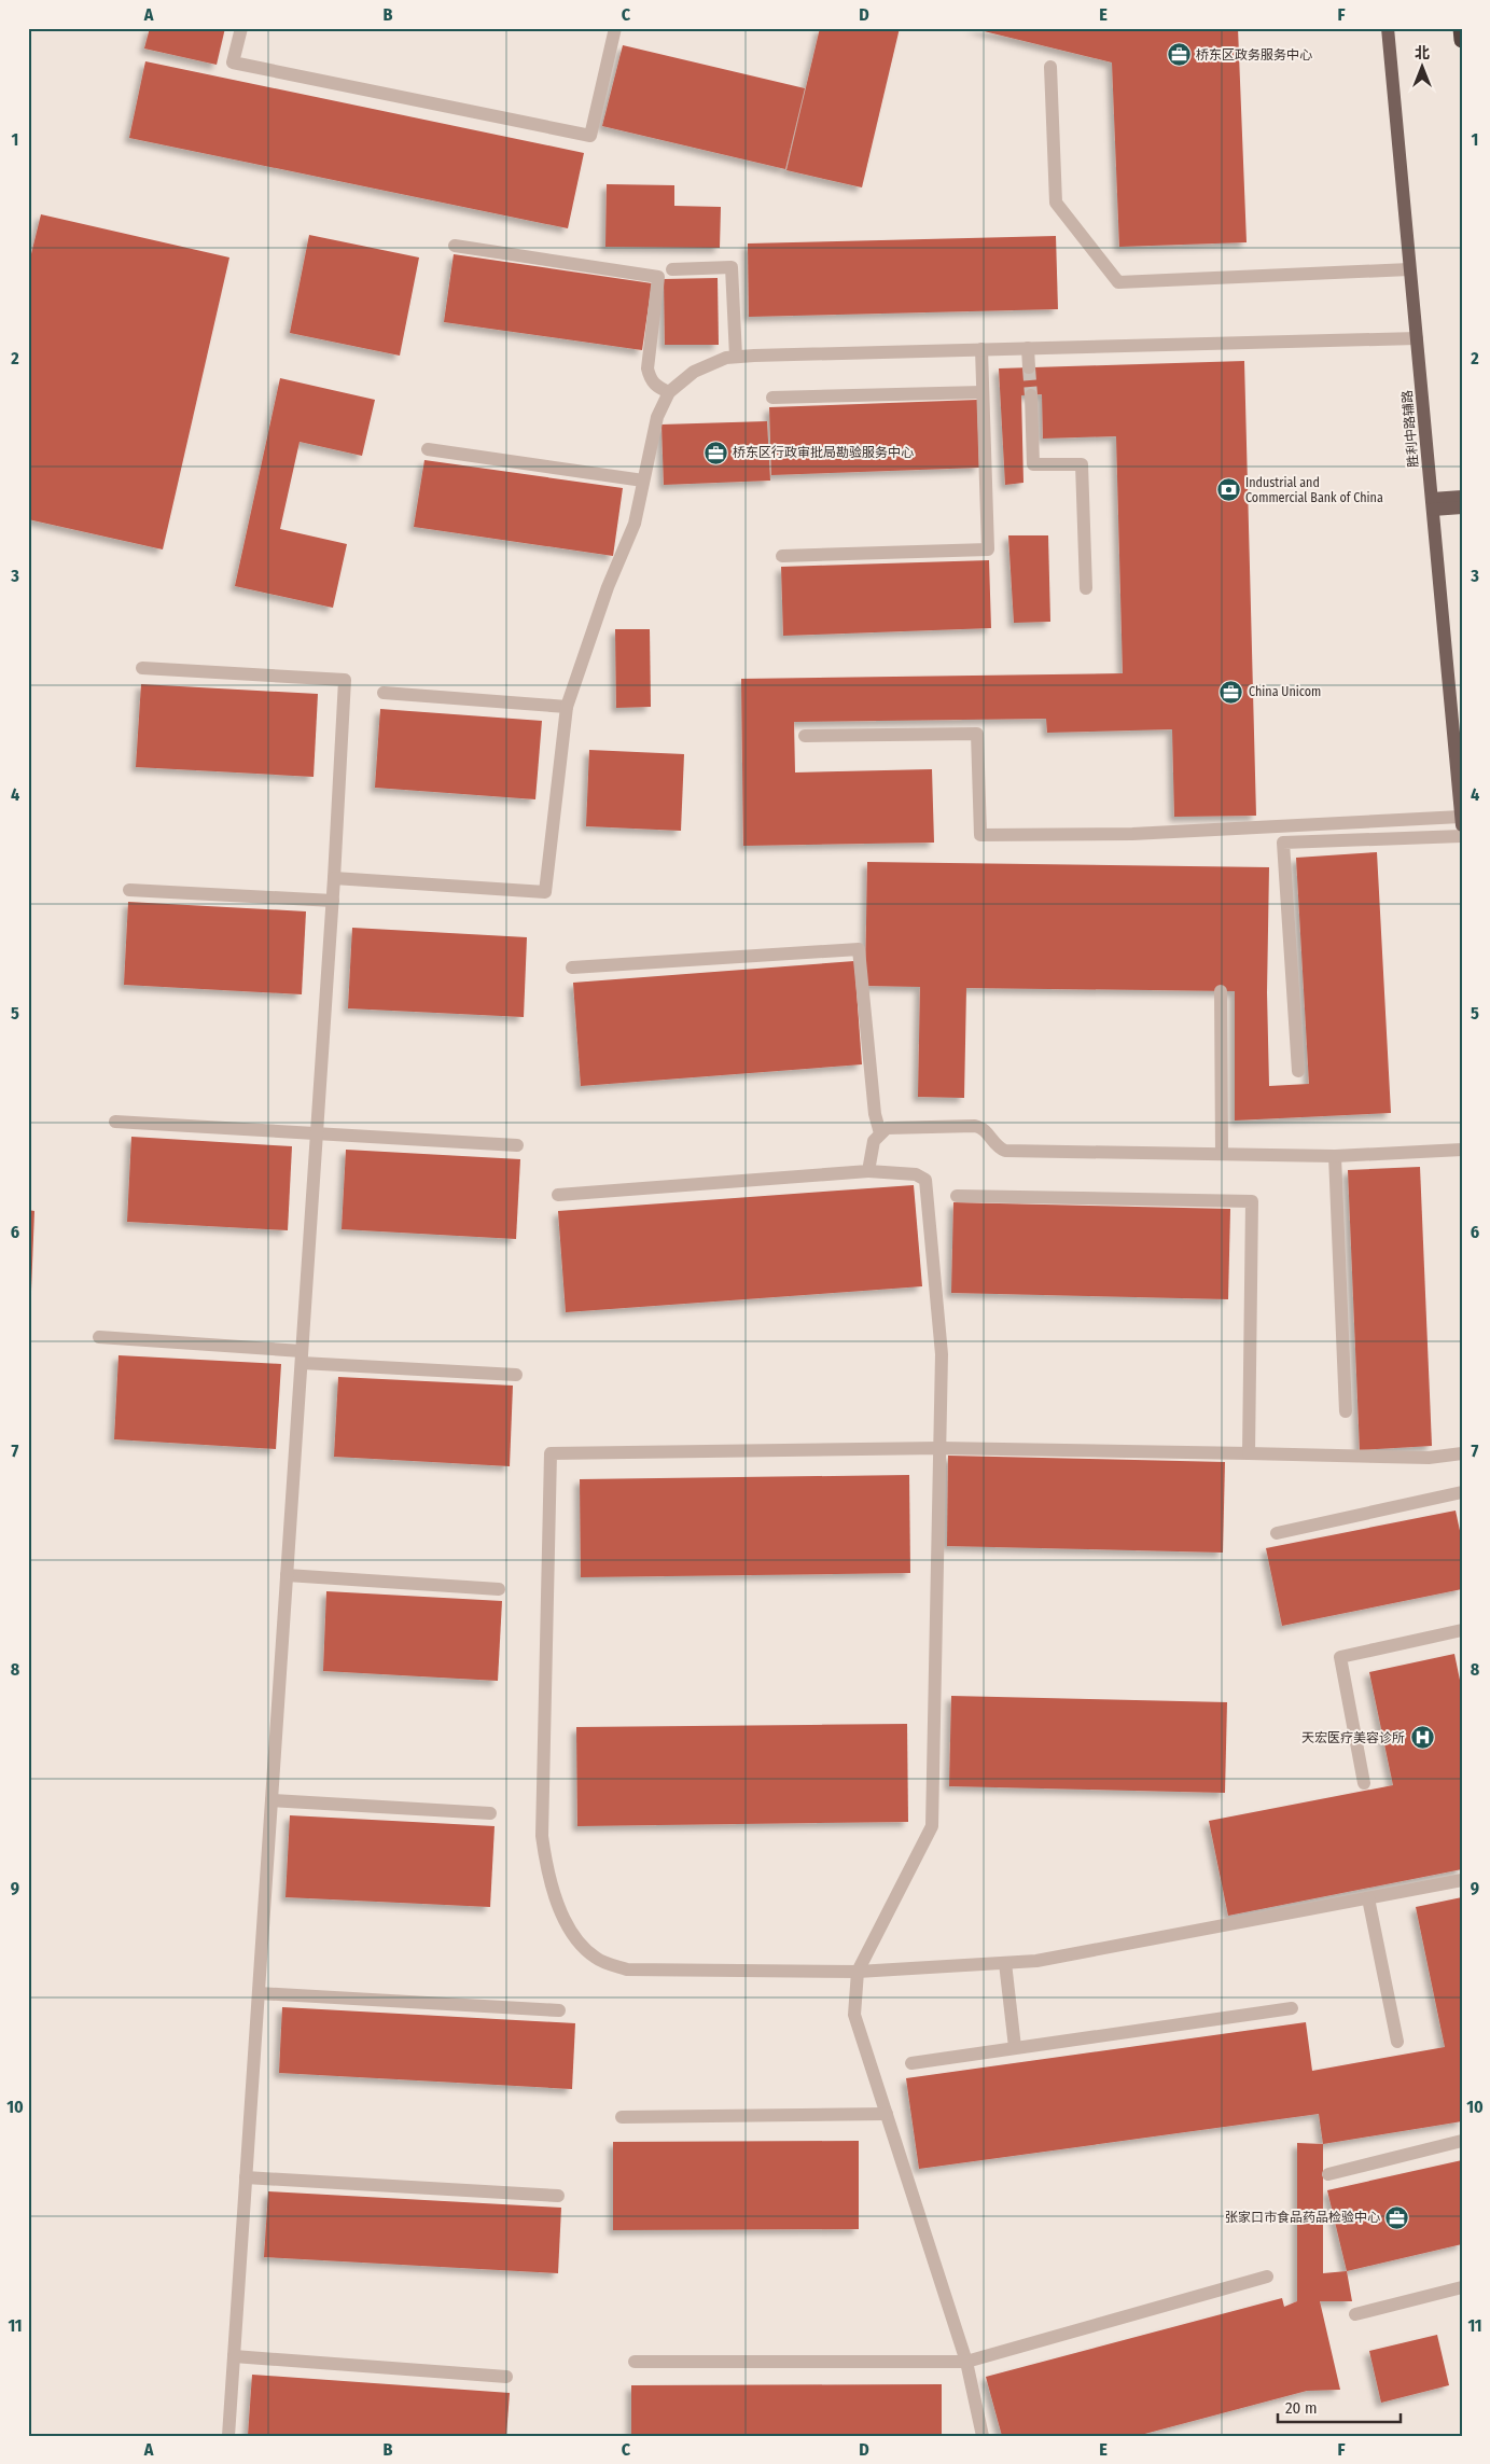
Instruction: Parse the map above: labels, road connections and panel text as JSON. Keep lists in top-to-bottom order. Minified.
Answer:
{"streets":{"main road":["胜利中路辅路"]},"places":{"office":["桥东区政务服务中心","桥东区行政审批局勘验服务中心","China Unicom","张家口市食品药品检验中心"],"bank":["Industrial and Commercial Bank of China"],"hospital":["天宏医疗美容诊所"]},"scale_bar":"20 m","north":"top","grid":{"columns":["A","B","C","D","E","F"],"rows":["1","2","3","4","5","6","7","8","9","10","11"]}}
